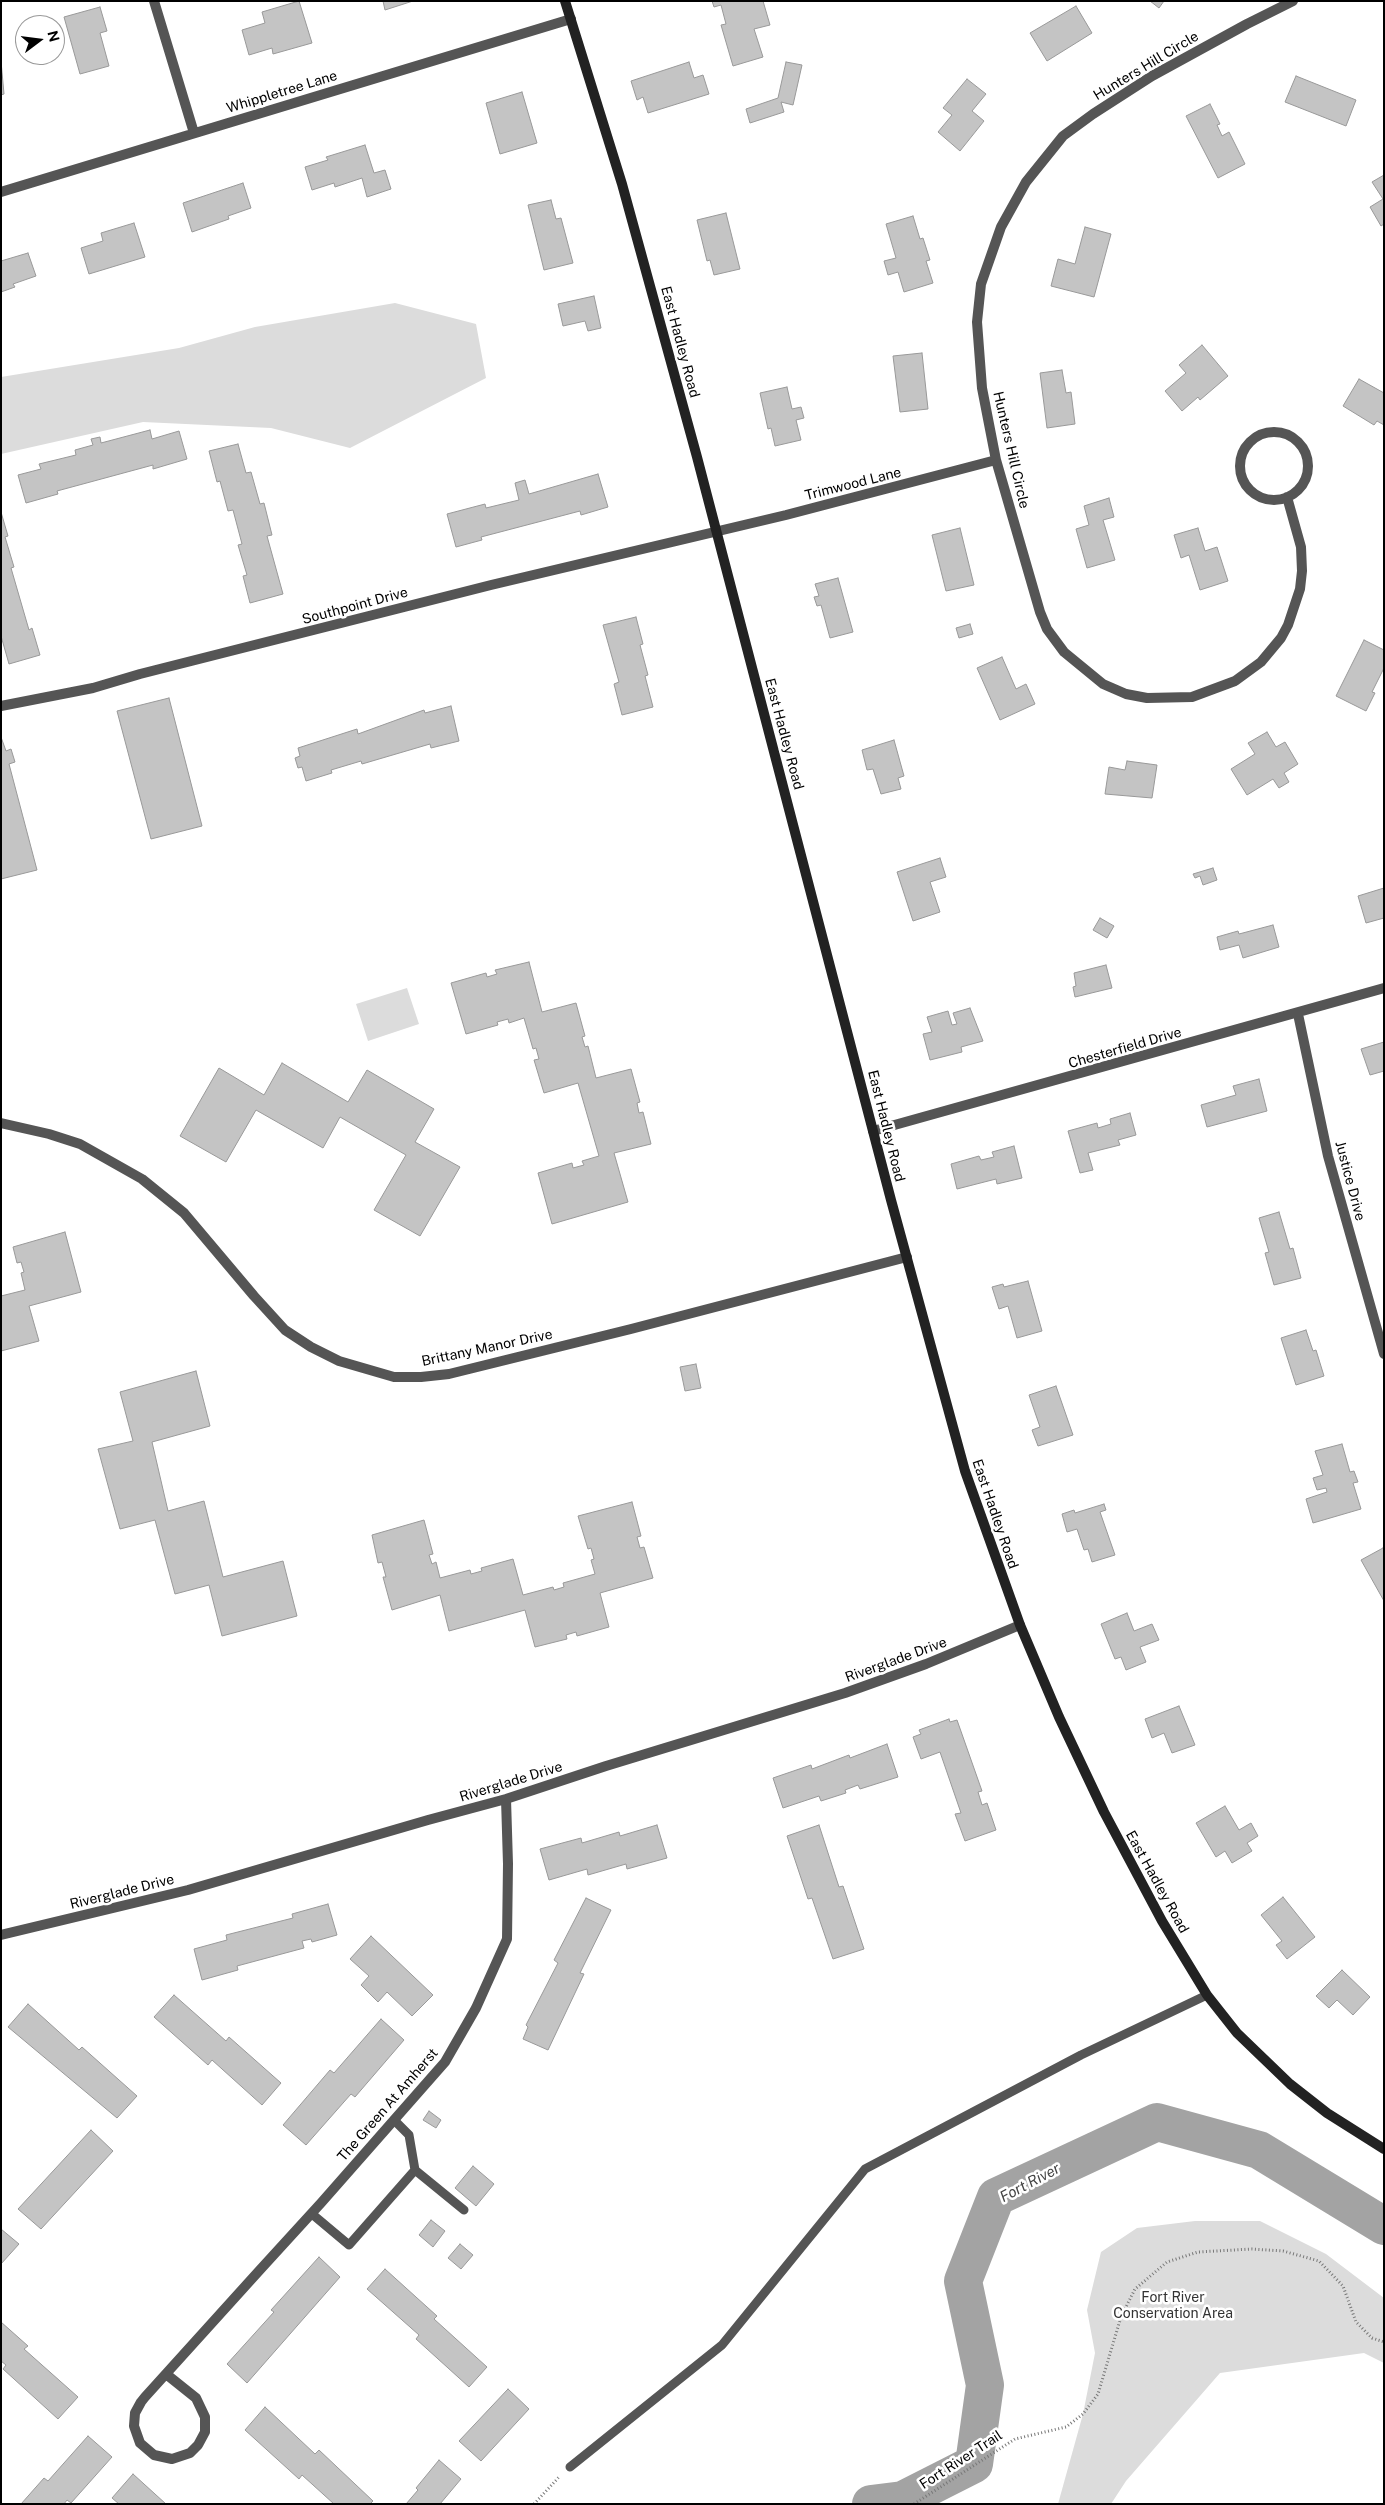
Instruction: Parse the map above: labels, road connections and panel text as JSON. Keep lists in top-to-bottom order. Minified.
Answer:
{"streets":{"street":["Hunters Hill Circle","Whippletree Lane","East Hadley Road","Trimwood Lane","Southpoint Drive","Chesterfield Drive","Justice Drive","Brittany Manor Drive","Riverglade Drive","The Green At Amherst"],"path":["Fort River Trail"]},"crossings":[["Hunters Hill Circle","Trimwood Lane"],["Whippletree Lane","East Hadley Road"],["East Hadley Road","Trimwood Lane"],["East Hadley Road","Southpoint Drive"],["East Hadley Road","Chesterfield Drive"],["East Hadley Road","Brittany Manor Drive"],["East Hadley Road","Riverglade Drive"],["Trimwood Lane","Southpoint Drive"],["Chesterfield Drive","Justice Drive"],["Riverglade Drive","The Green At Amherst"]],"water":["Fort River"],"parks":["Fort River Conservation Area"],"north":"right"}
